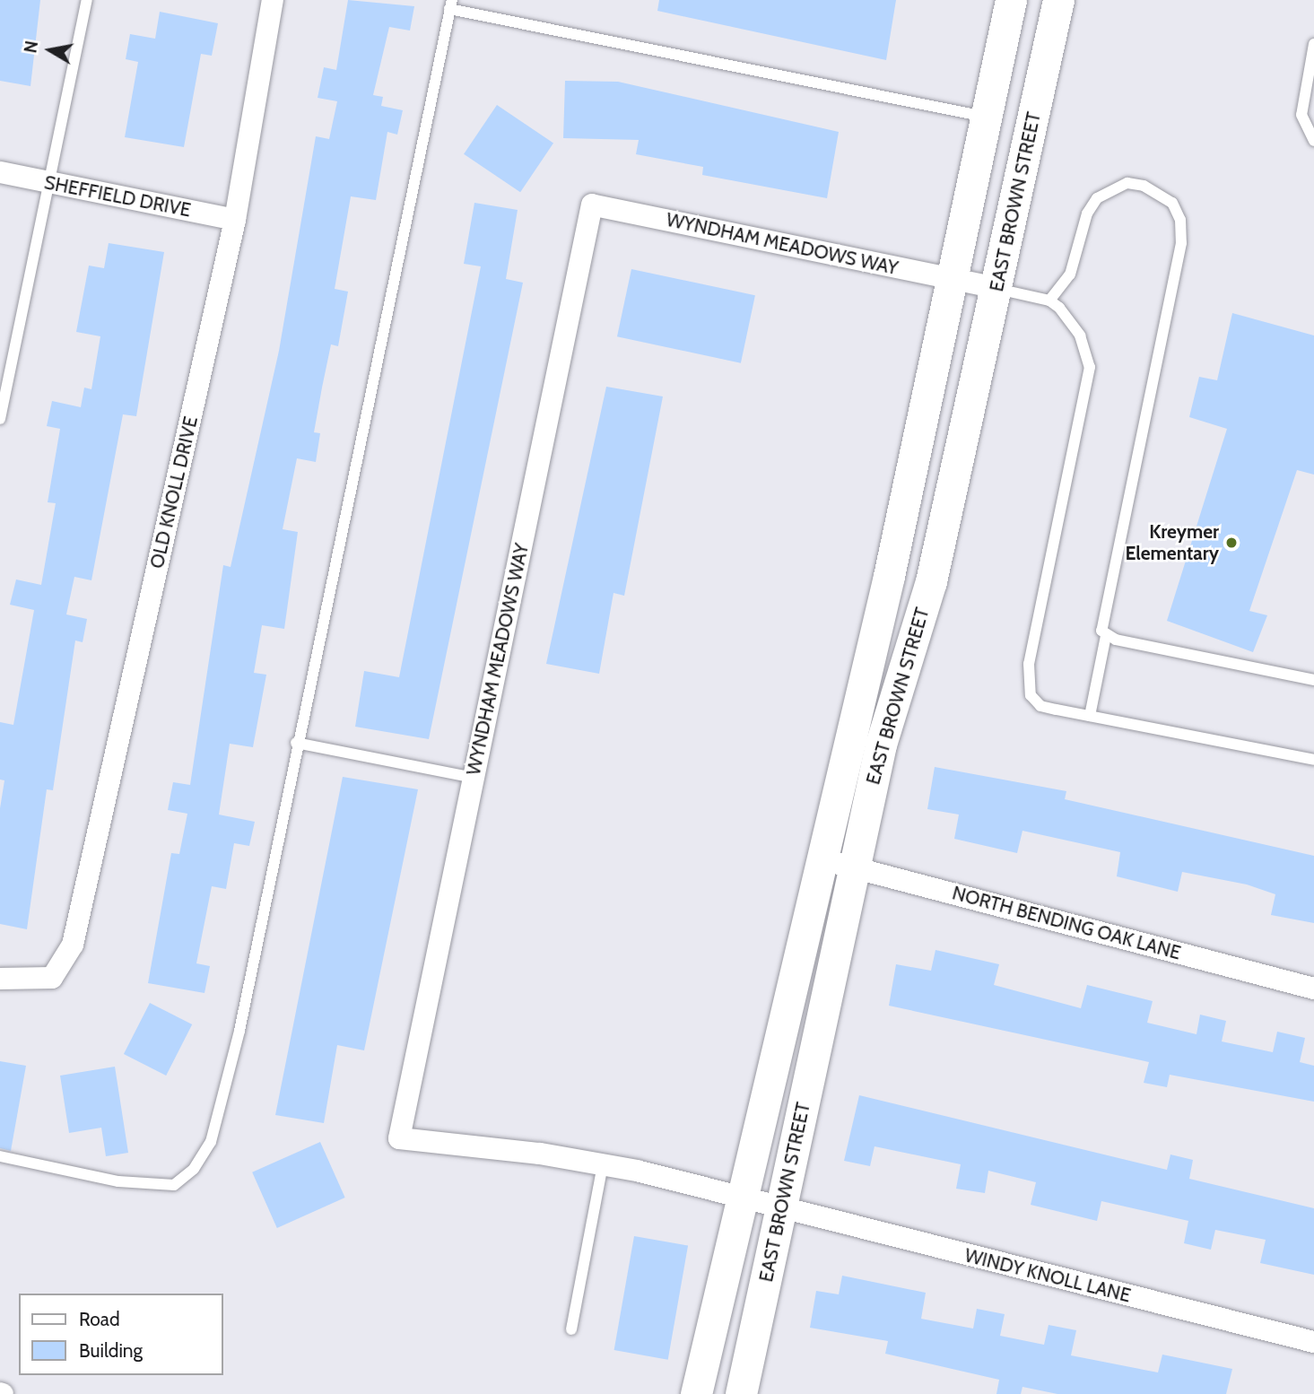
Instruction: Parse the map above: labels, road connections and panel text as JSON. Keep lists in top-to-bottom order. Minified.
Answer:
{"streets":{"main road":["EAST BROWN STREET"],"street":["SHEFFIELD DRIVE","WYNDHAM MEADOWS WAY","OLD KNOLL DRIVE","NORTH BENDING OAK LANE","WINDY KNOLL LANE"]},"crossings":[["SHEFFIELD DRIVE","OLD KNOLL DRIVE"],["EAST BROWN STREET","WYNDHAM MEADOWS WAY"],["EAST BROWN STREET","NORTH BENDING OAK LANE"],["EAST BROWN STREET","WINDY KNOLL LANE"],["WYNDHAM MEADOWS WAY","WINDY KNOLL LANE"]],"places":["Kreymer Elementary"],"legend":["Road","Building"],"north":"left"}
